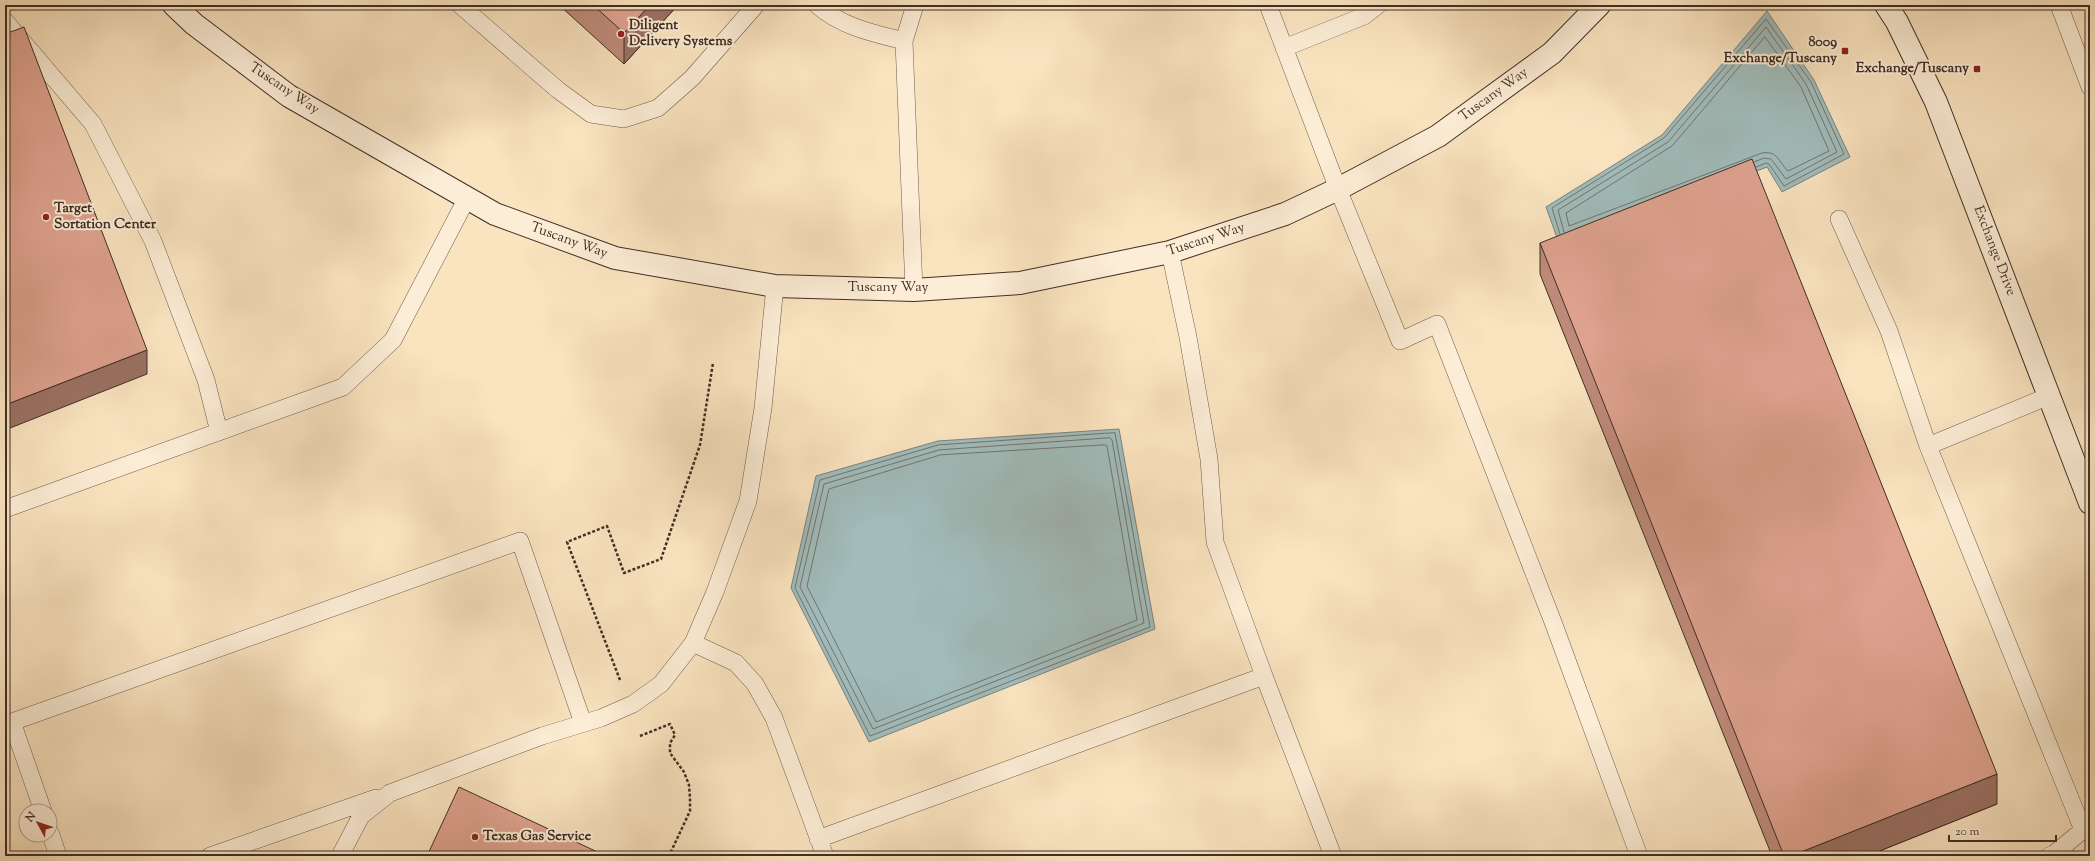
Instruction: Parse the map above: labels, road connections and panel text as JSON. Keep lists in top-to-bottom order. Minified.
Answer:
{"streets":{"street":["Tuscany Way","Exchange Drive"]},"places":{"other":["Diligent Delivery Systems","Target Sortation Center","Texas Gas Service"],"transit":["8009 Exchange/Tuscany","Exchange/Tuscany"]},"scale_bar":"20 m","north":"top left"}
